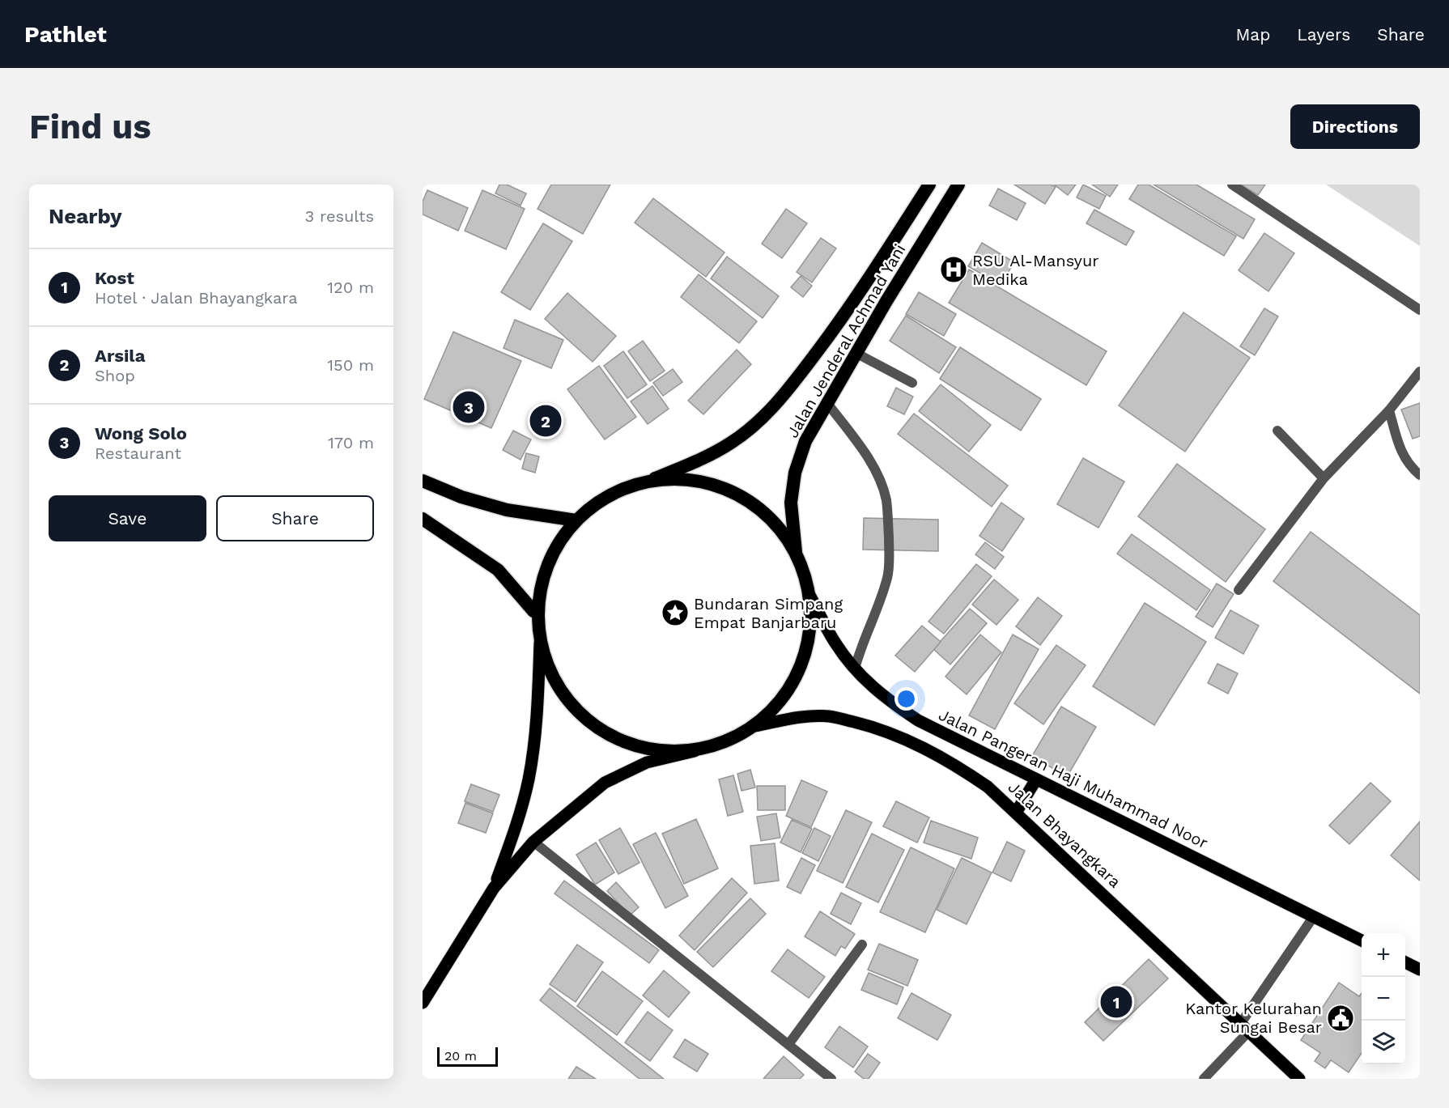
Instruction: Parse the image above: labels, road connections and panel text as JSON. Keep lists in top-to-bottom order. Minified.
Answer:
{"streets":{"highway":["Jalan Jenderal Achmad Yani"],"main road":["Jalan Pangeran Haji Muhammad Noor","Jalan Bhayangkara"]},"places":{"hospital":["RSU Al-Mansyur Medika"],"place":["Bundaran Simpang Empat Banjarbaru"],"public building":["Kantor Kelurahan Sungai Besar"]},"scale_bar":"20 m","page":{"header":"Pathlet","nav":["Map","Layers","Share"],"buttons":["Directions",["Save","Share"]],"title":"Find us","heading":["Nearby","3 results"],"list":[{"mark":"1","name":"Kost","note":"Hotel · Jalan Bhayangkara","value":"120 m"},{"mark":"2","name":"Arsila","note":"Shop","value":"150 m"},{"mark":"3","name":"Wong Solo","note":"Restaurant","value":"170 m"}],"pins":["3","2","1"],"map_buttons":["+","−"],"scale":"20 m"}}
